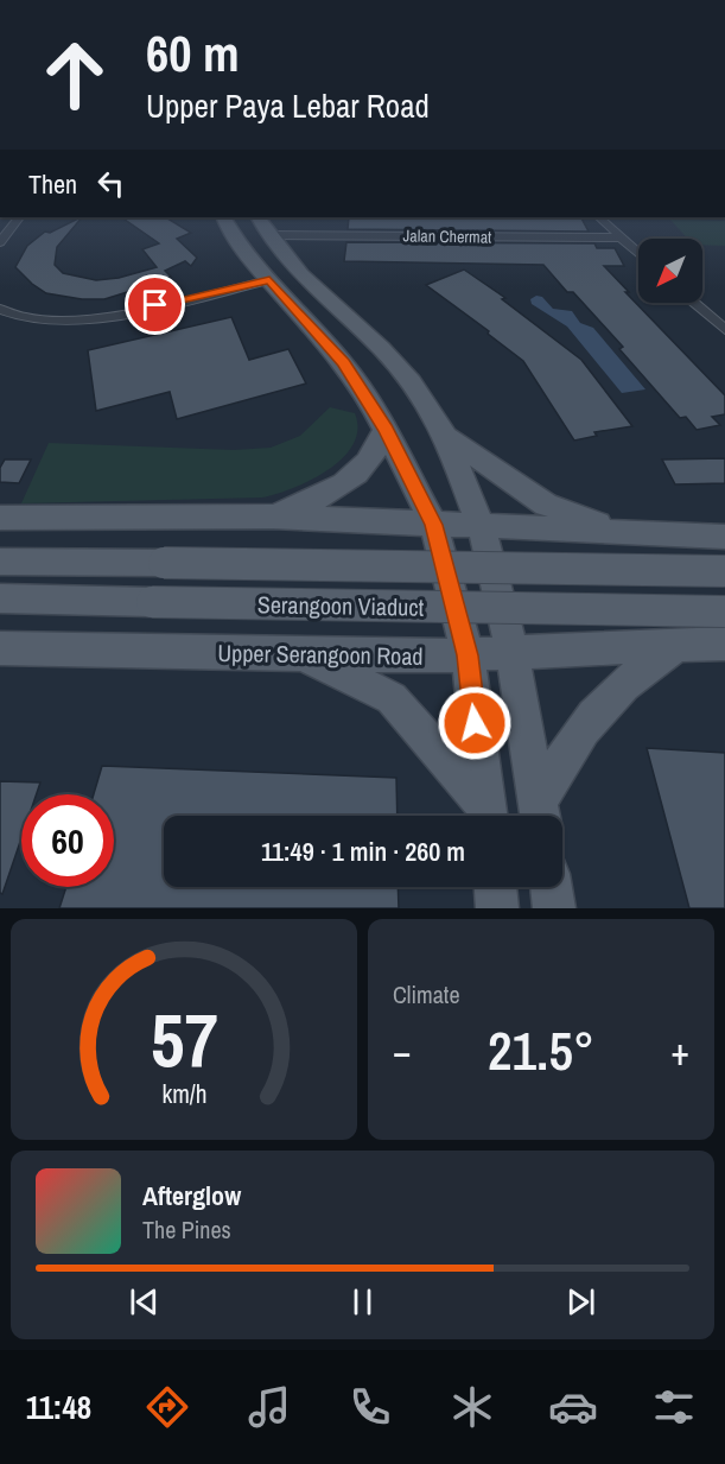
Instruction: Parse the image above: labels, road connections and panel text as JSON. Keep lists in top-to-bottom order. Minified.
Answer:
{"streets":{"main road":["Serangoon Viaduct","Upper Serangoon Road"],"street":["Jalan Chermat"]},"north":"bottom left","page":{"turn":["60 m","Upper Paya Lebar Road"],"then":"Then","limit":"60","trip":"11:49 · 1 min · 260 m","tile":"Climate","heat":["−","21.5°","+"],"song":["Afterglow","The Pines"],"tabs":"11:48","gauge":["57","km/h"]}}
